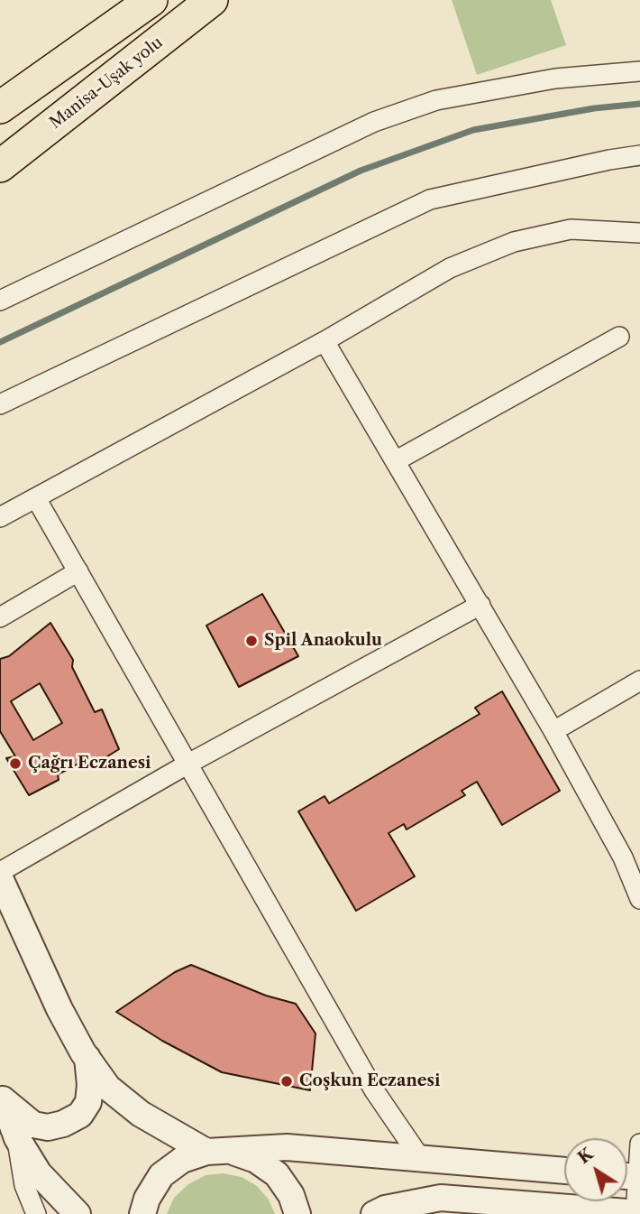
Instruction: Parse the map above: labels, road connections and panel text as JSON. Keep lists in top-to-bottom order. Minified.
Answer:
{"streets":{"main road":["Manisa-Uşak yolu"]},"places":["Spil Anaokulu","Çağrı Eczanesi","Coşkun Eczanesi"],"north":"top left"}
